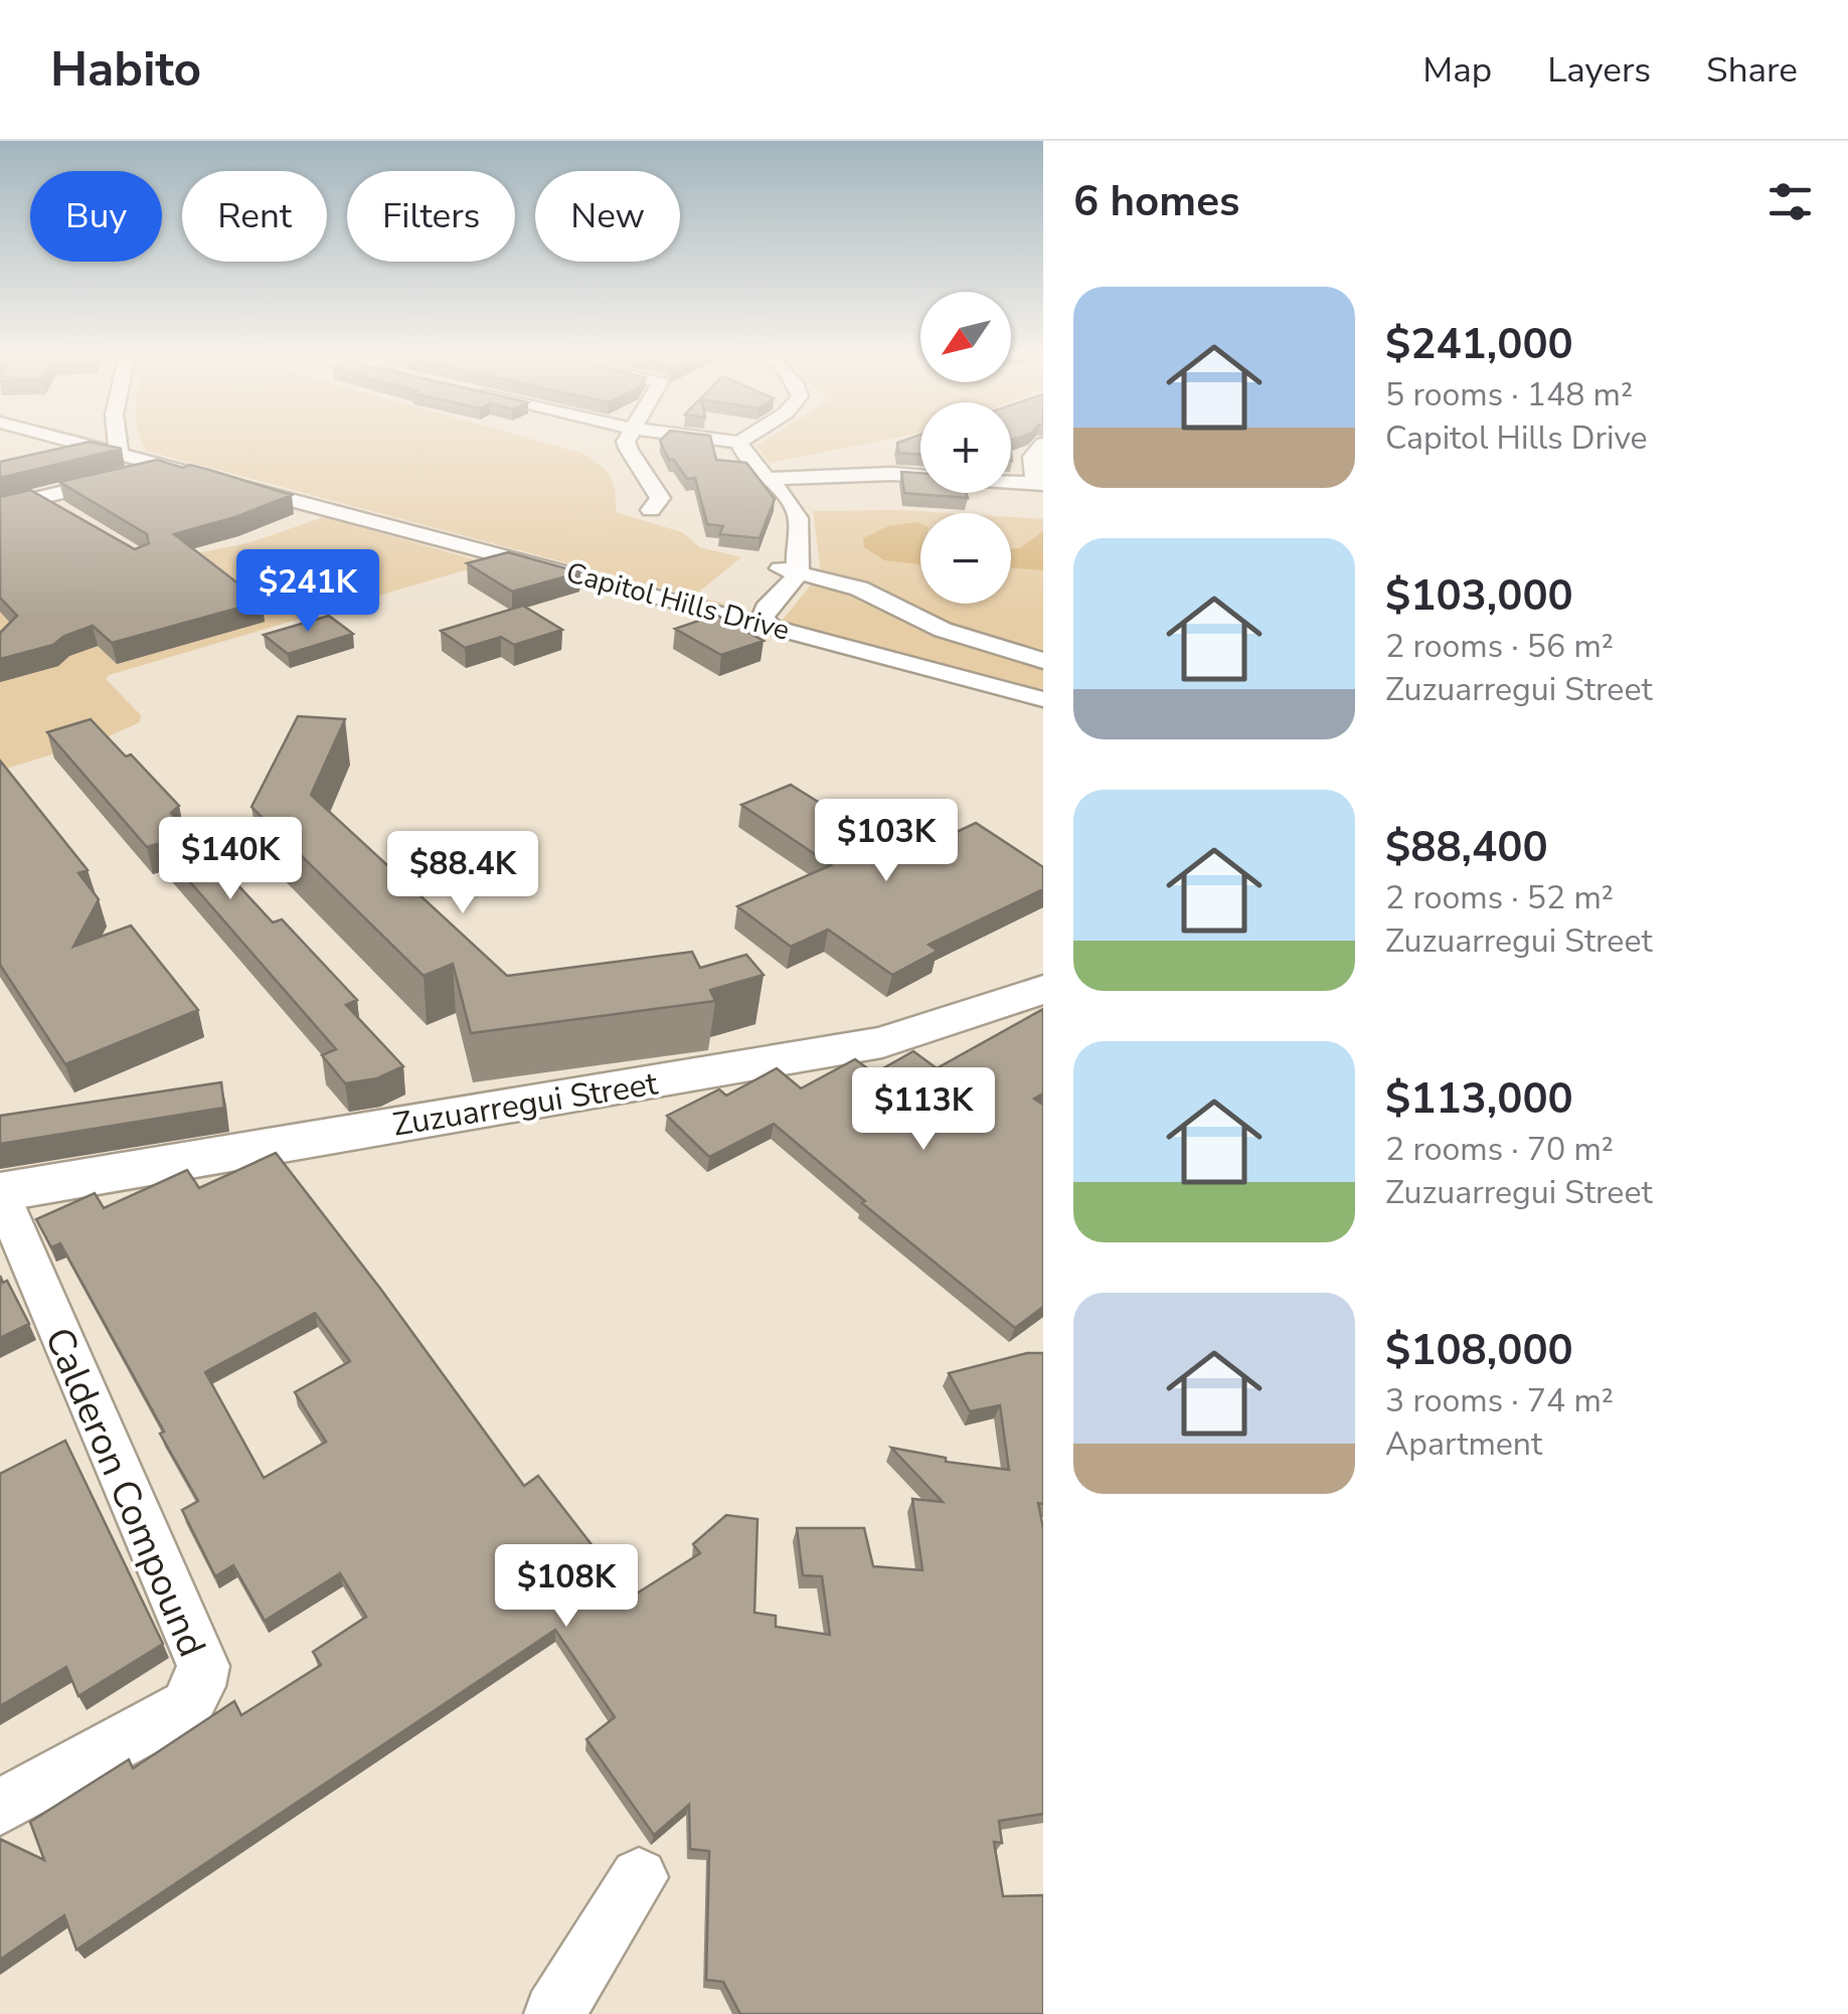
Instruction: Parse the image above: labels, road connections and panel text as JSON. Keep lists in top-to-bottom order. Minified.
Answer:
{"streets":{"street":["Capitol Hills Drive","Zuzuarregui Street","Calderon Compound"]},"crossings":[["Zuzuarregui Street","Calderon Compound"]],"north":"bottom left","page":{"header":"Habito","nav":["Map","Layers","Share"],"heading":"6 homes","chip":["Buy","Rent","Filters","New"],"list":[{"name":"$241,000","note":"5 rooms · 148 m² · Capitol Hills Drive"},{"name":"$103,000","note":"2 rooms · 56 m² · Zuzuarregui Street"},{"name":"$88,400","note":"2 rooms · 52 m² · Zuzuarregui Street"},{"name":"$113,000","note":"2 rooms · 70 m² · Zuzuarregui Street"},{"name":"$108,000","note":"3 rooms · 74 m² · Apartment"}],"map_buttons":["+","−"],"price":["$241K","$103K","$140K","$88.4K","$113K","$108K"]}}
